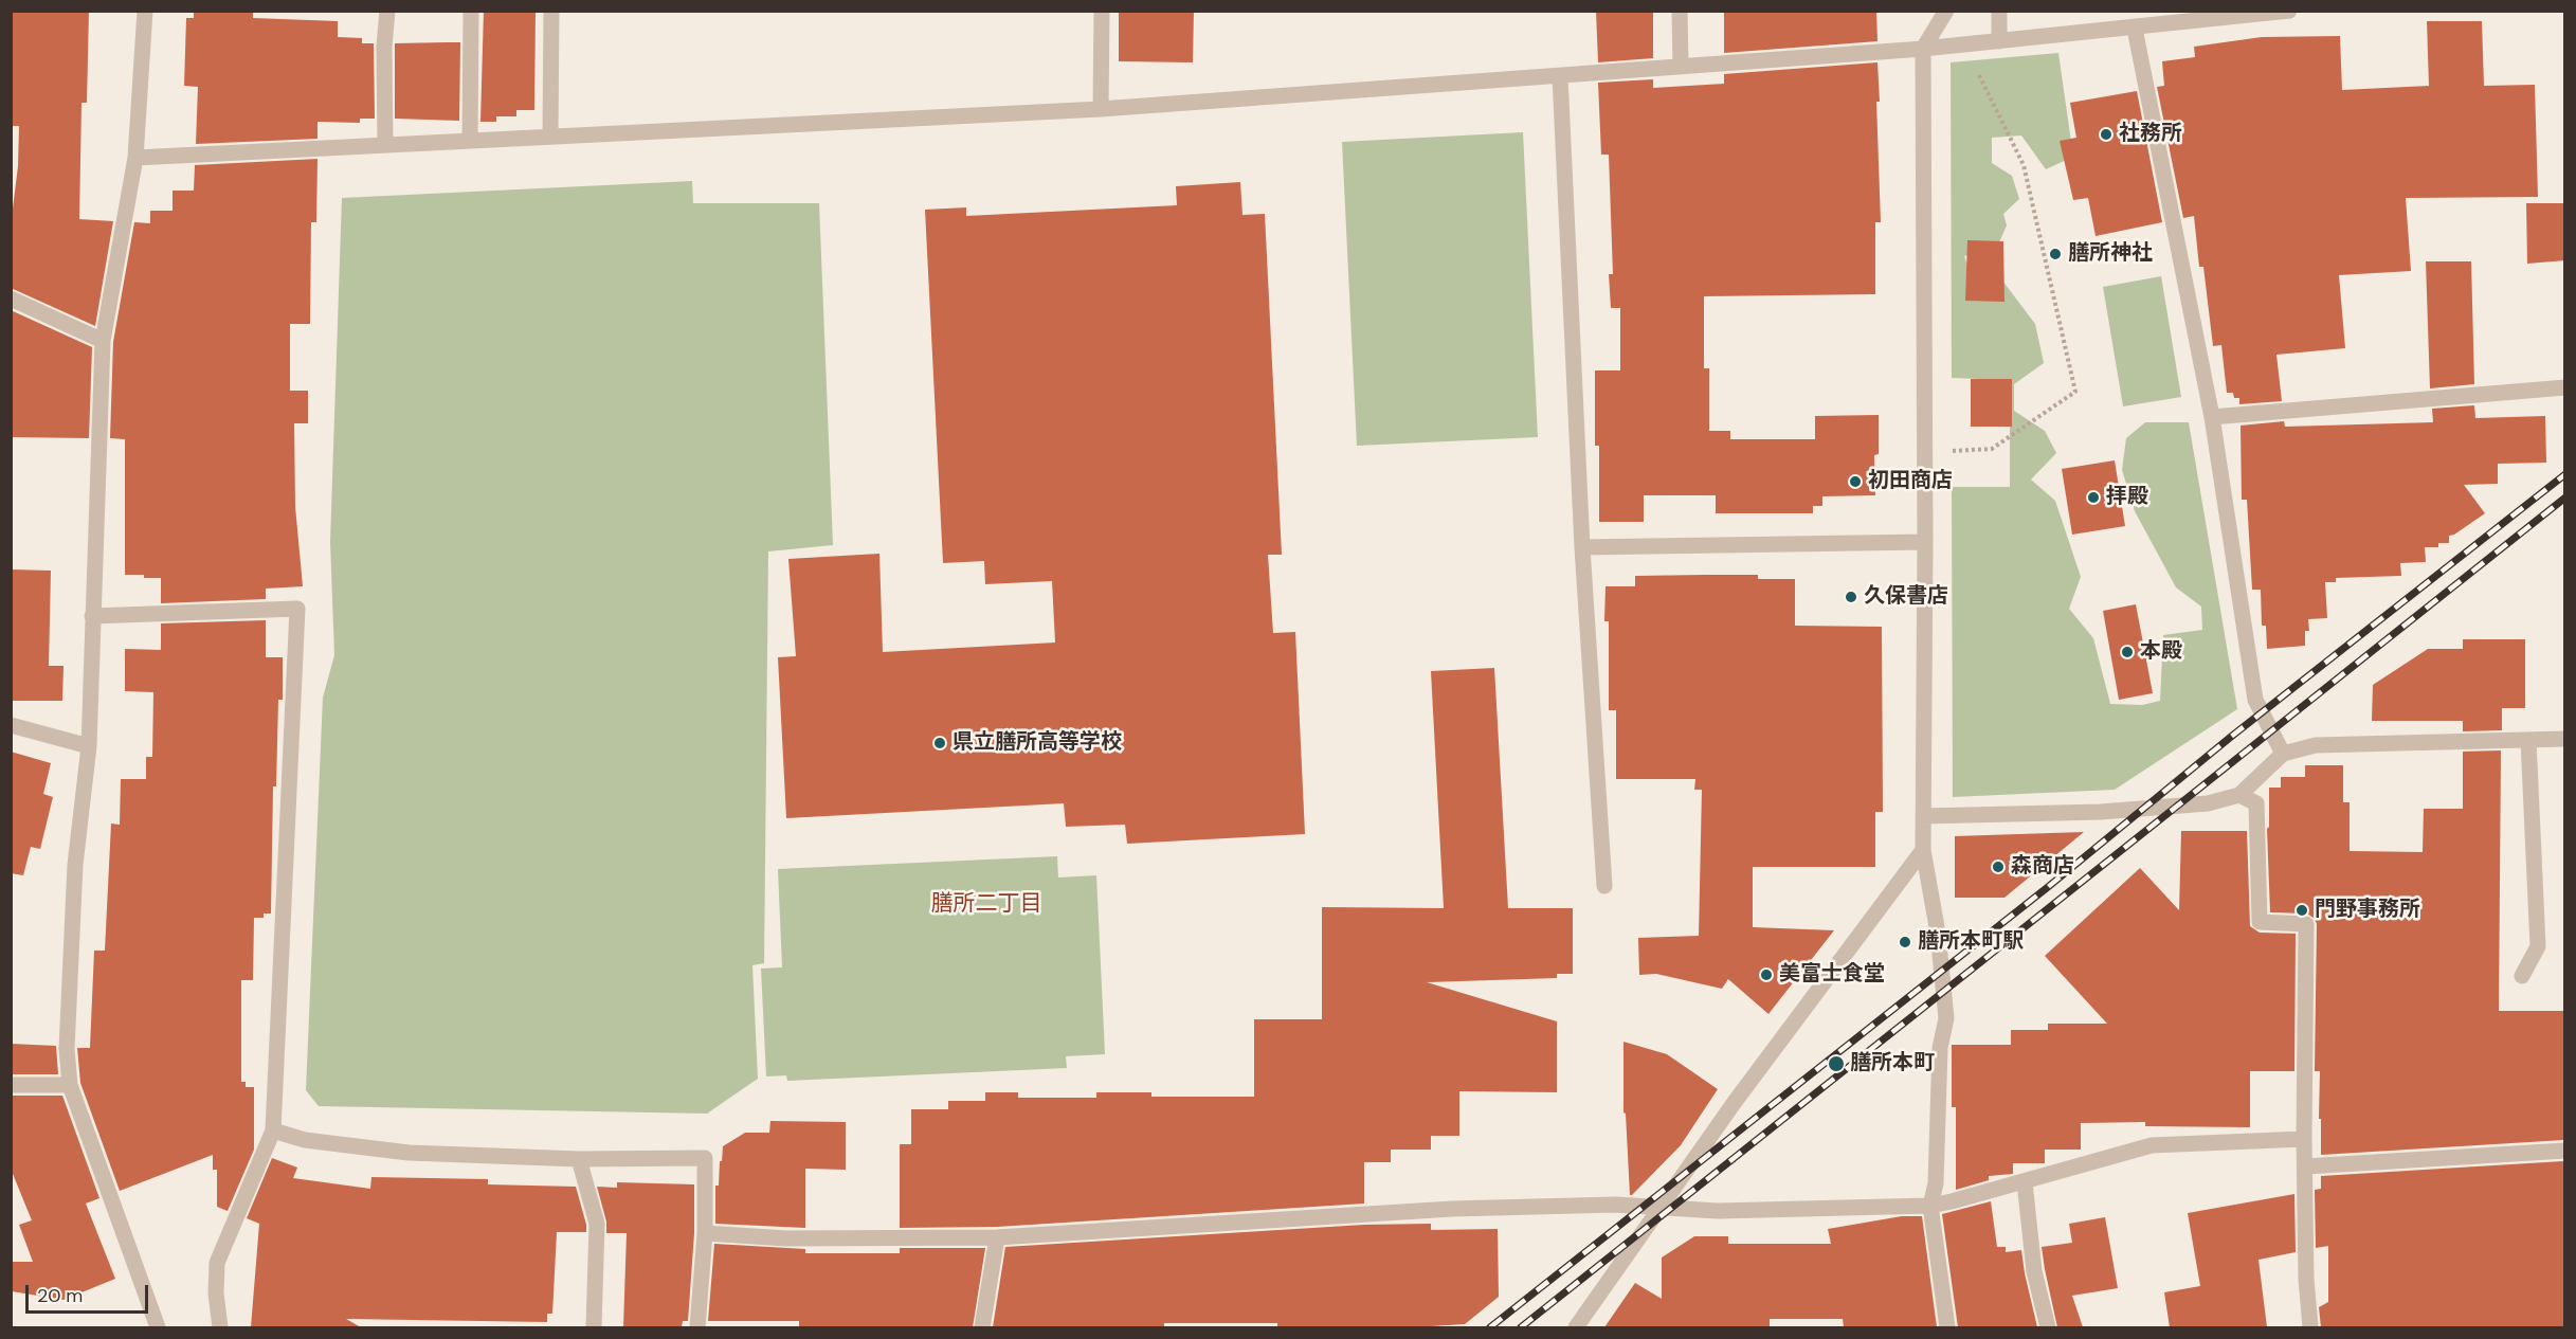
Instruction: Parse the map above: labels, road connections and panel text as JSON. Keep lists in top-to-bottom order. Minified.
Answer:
{"districts":["膳所二丁目"],"places":["社務所","膳所神社","初田商店","拝殿","久保書店","本殿","県立膳所高等学校","森商店","門野事務所","膳所本町駅","美富士食堂","膳所本町"],"scale_bar":"20 m"}
